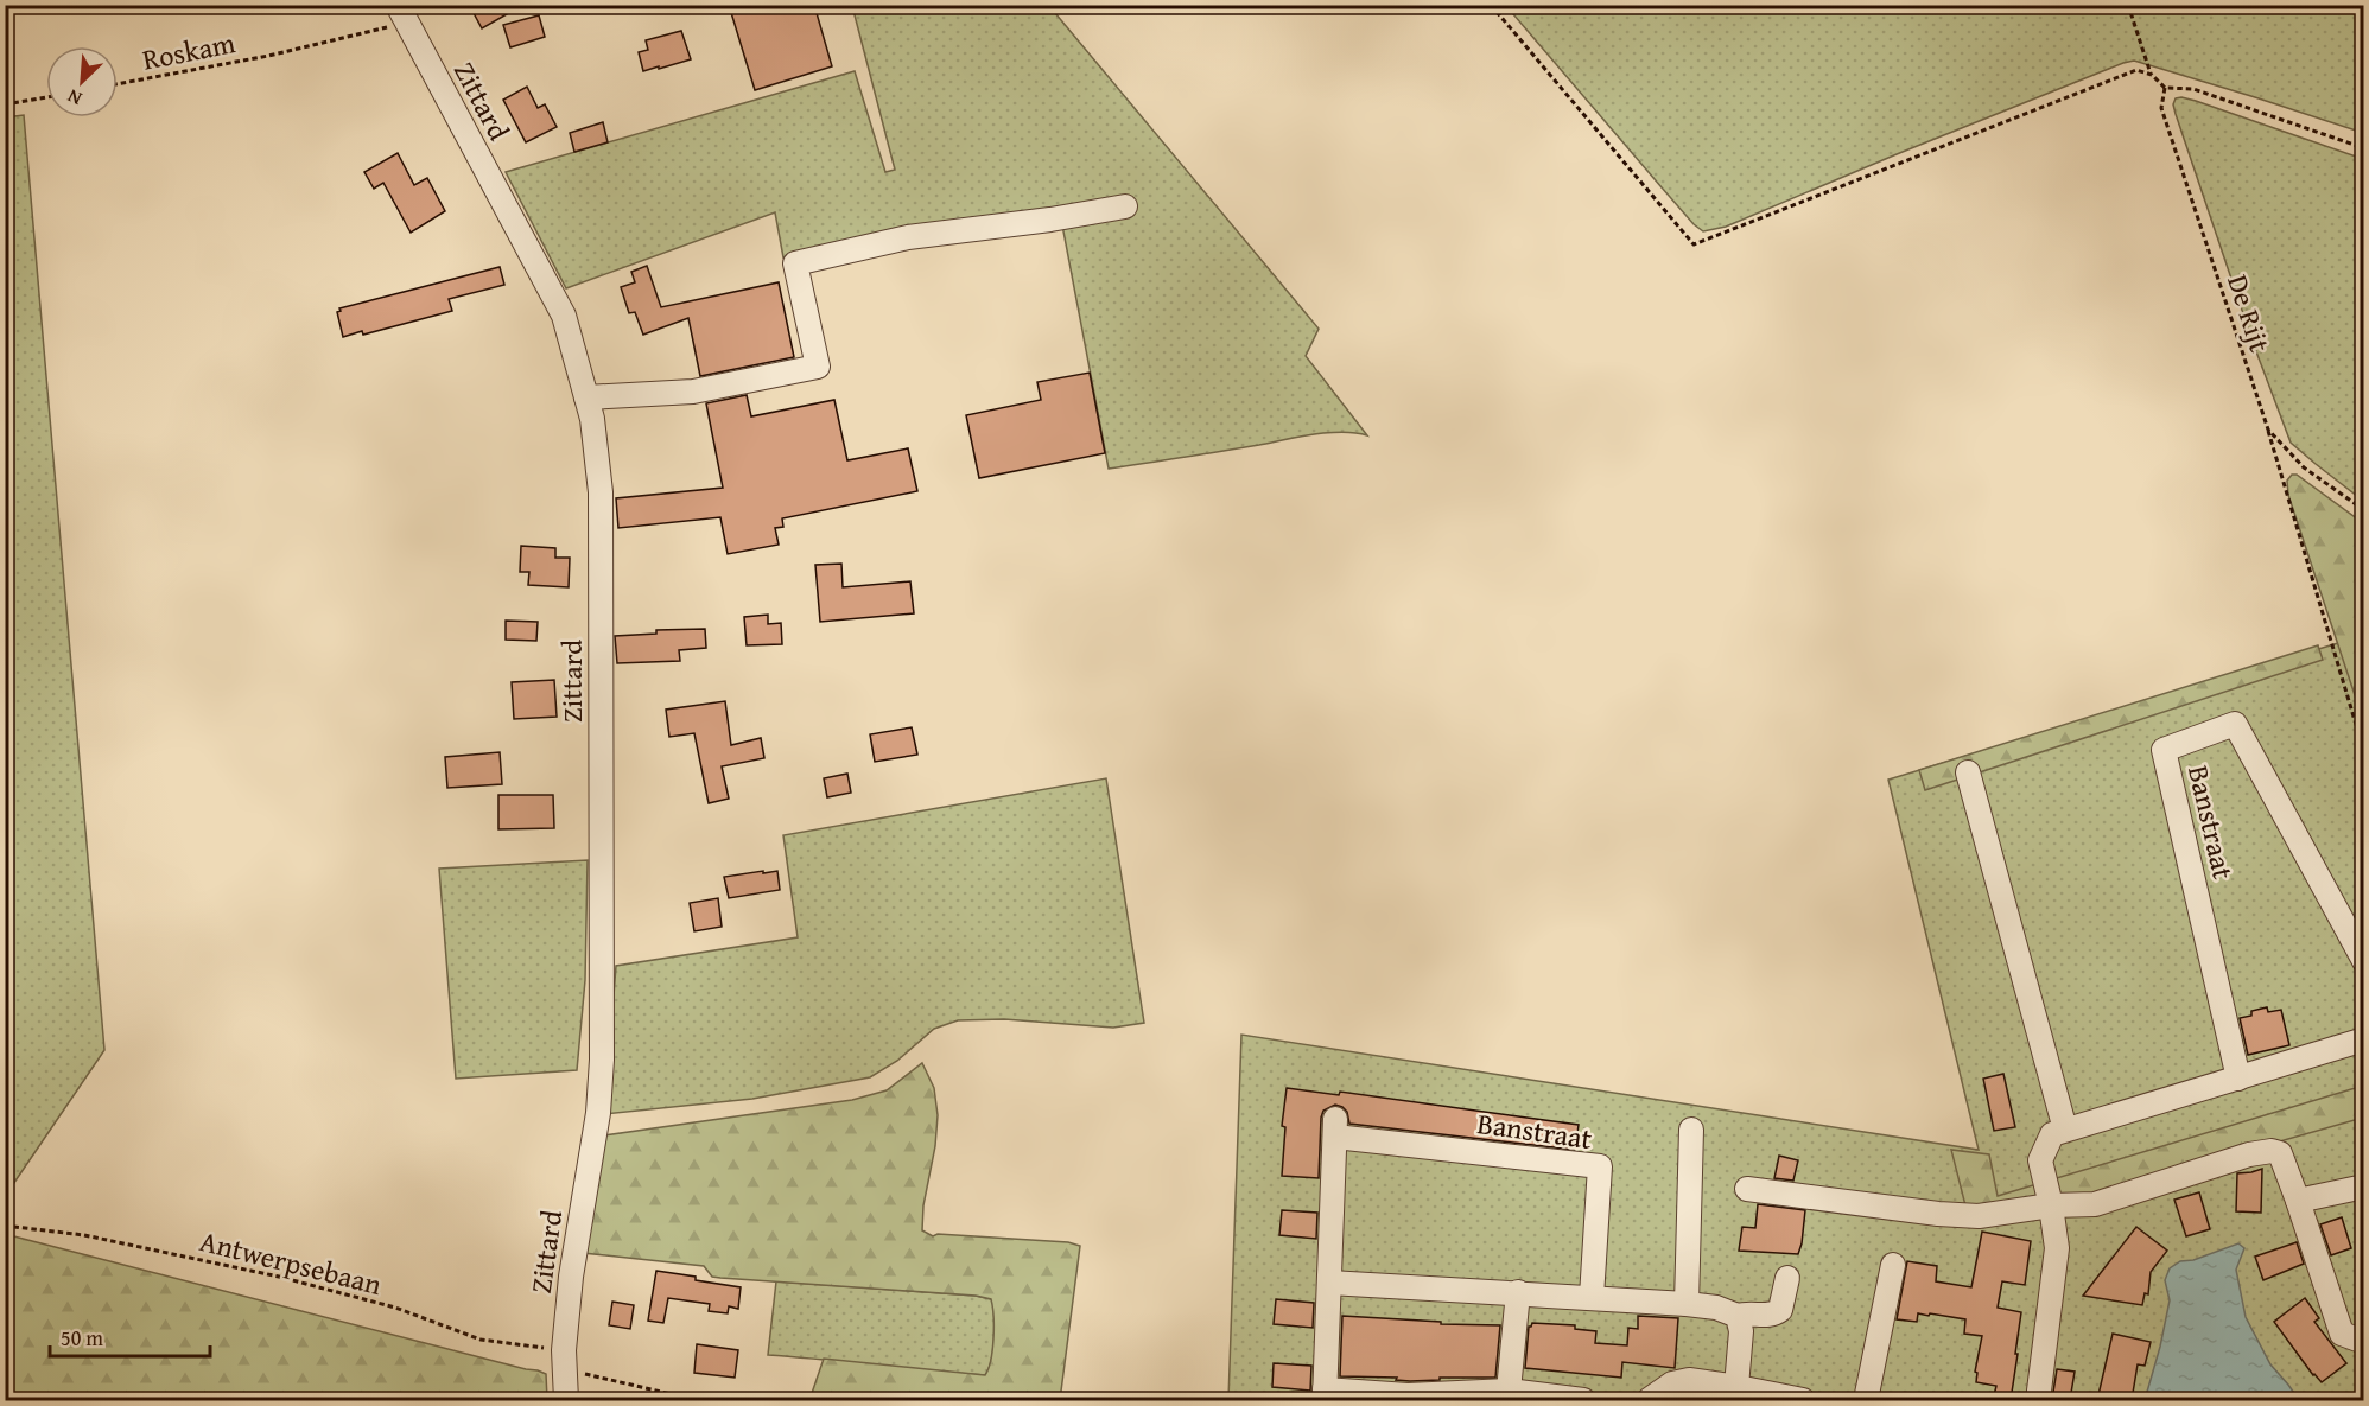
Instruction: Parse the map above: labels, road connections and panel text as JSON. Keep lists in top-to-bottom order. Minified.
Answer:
{"streets":{"street":["Zittard","Banstraat"],"path":["Roskam","De Rijt","Antwerpsebaan"]},"crossings":[["Roskam","Zittard"],["Zittard","Antwerpsebaan"]],"scale_bar":"50 m","north":"bottom left"}
